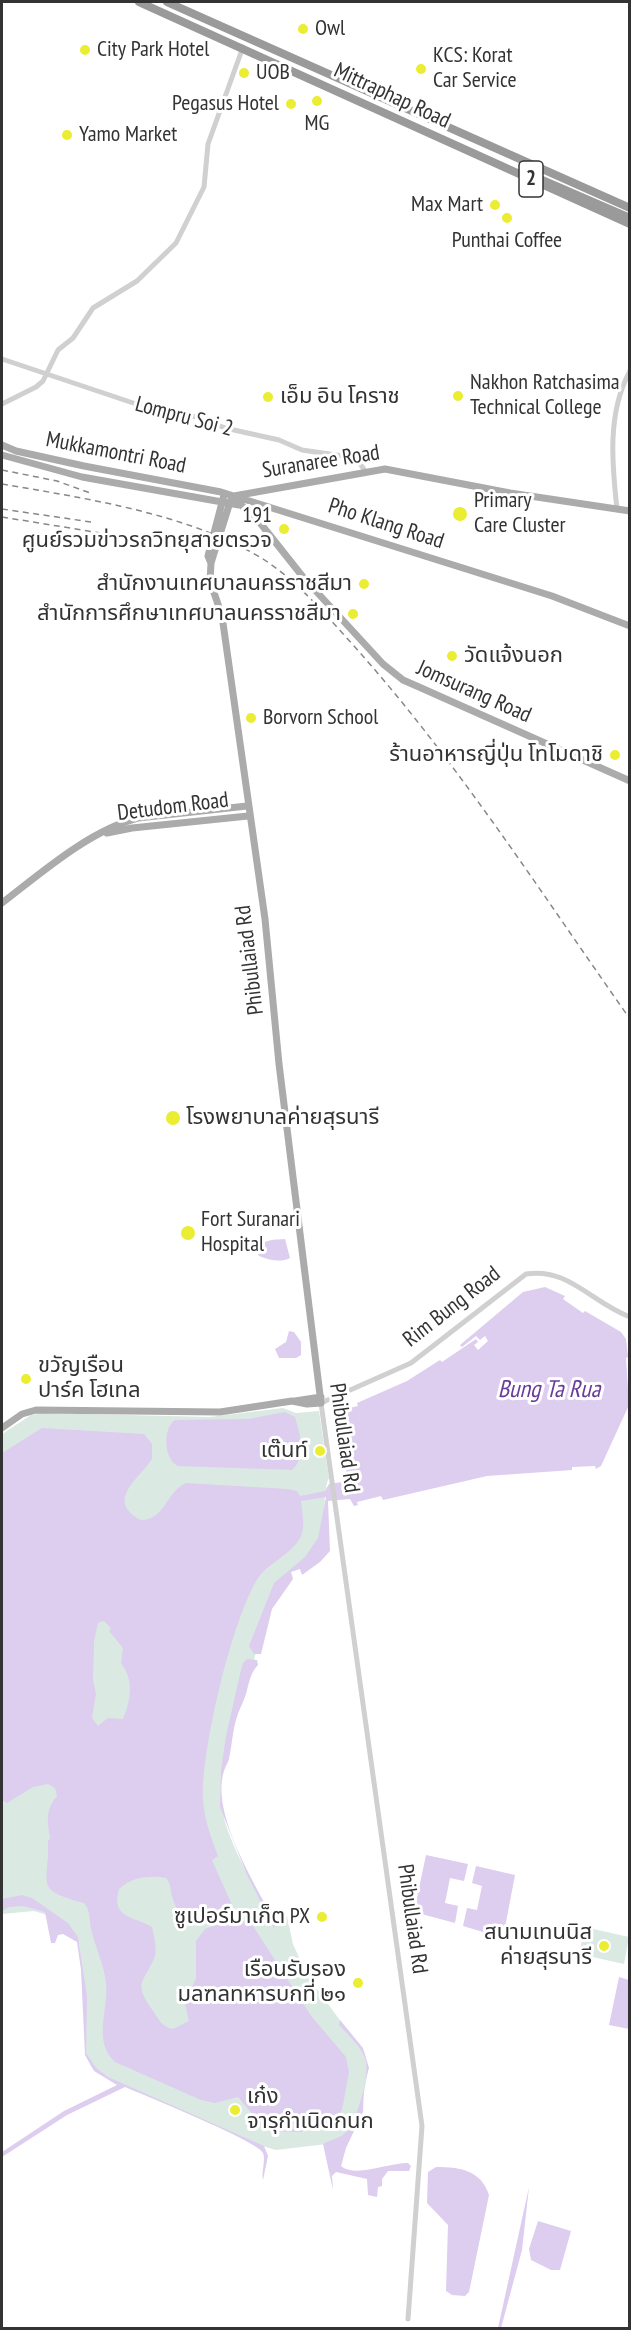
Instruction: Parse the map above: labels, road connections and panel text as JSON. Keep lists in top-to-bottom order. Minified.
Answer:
{"streets":{"highway":["Mittraphap Road","2"],"main road":["Mukkamontri Road","Suranaree Road","Pho Klang Road","Jomsurang Road","Detudom Road","Phibullaiad Rd","Rim Bung Road"],"street":["Lompru Soi 2"]},"crossings":[["Lompru Soi 2","Suranaree Road"],["Mukkamontri Road","Suranaree Road"],["Mukkamontri Road","Pho Klang Road"],["Mukkamontri Road","Jomsurang Road"],["Mukkamontri Road","Phibullaiad Rd"],["Suranaree Road","Pho Klang Road"],["Suranaree Road","Jomsurang Road"],["Suranaree Road","Phibullaiad Rd"],["Pho Klang Road","Jomsurang Road"],["Pho Klang Road","Phibullaiad Rd"],["Jomsurang Road","Phibullaiad Rd"],["Detudom Road","Phibullaiad Rd"],["Phibullaiad Rd","Rim Bung Road"]],"water":["Bung Ta Rua"],"places":["Owl","City Park Hotel","KCS: Korat Car Service","UOB","MG","Pegasus Hotel","Yamo Market","Max Mart","Punthai Coffee","Nakhon Ratchasima Technical College","เอ็ม อิน โคราช","Primary Care Cluster","191 ศูนย์รวมข่าวรถวิทยุสายตรวจ","สำนักงานเทศบาลนครราชสีมา","สำนักการศึกษาเทศบาลนครราชสีมา","วัดแจ้งนอก","Borvorn School","ร้านอาหารญี่ปุ่น โทโมดาชิ","โรงพยาบาลค่ายสุรนารี","Fort Suranari Hospital","ขวัญเรือน ปาร์ค โฮเทล","เต๊นท์","ซูเปอร์มาเก็ต PX","สนามเทนนิส ค่ายสุรนารี","เรือนรับรอง มลฑลทหารบกที่ ๒๑","เก๋ง จารุกำเนิดกนก"]}
